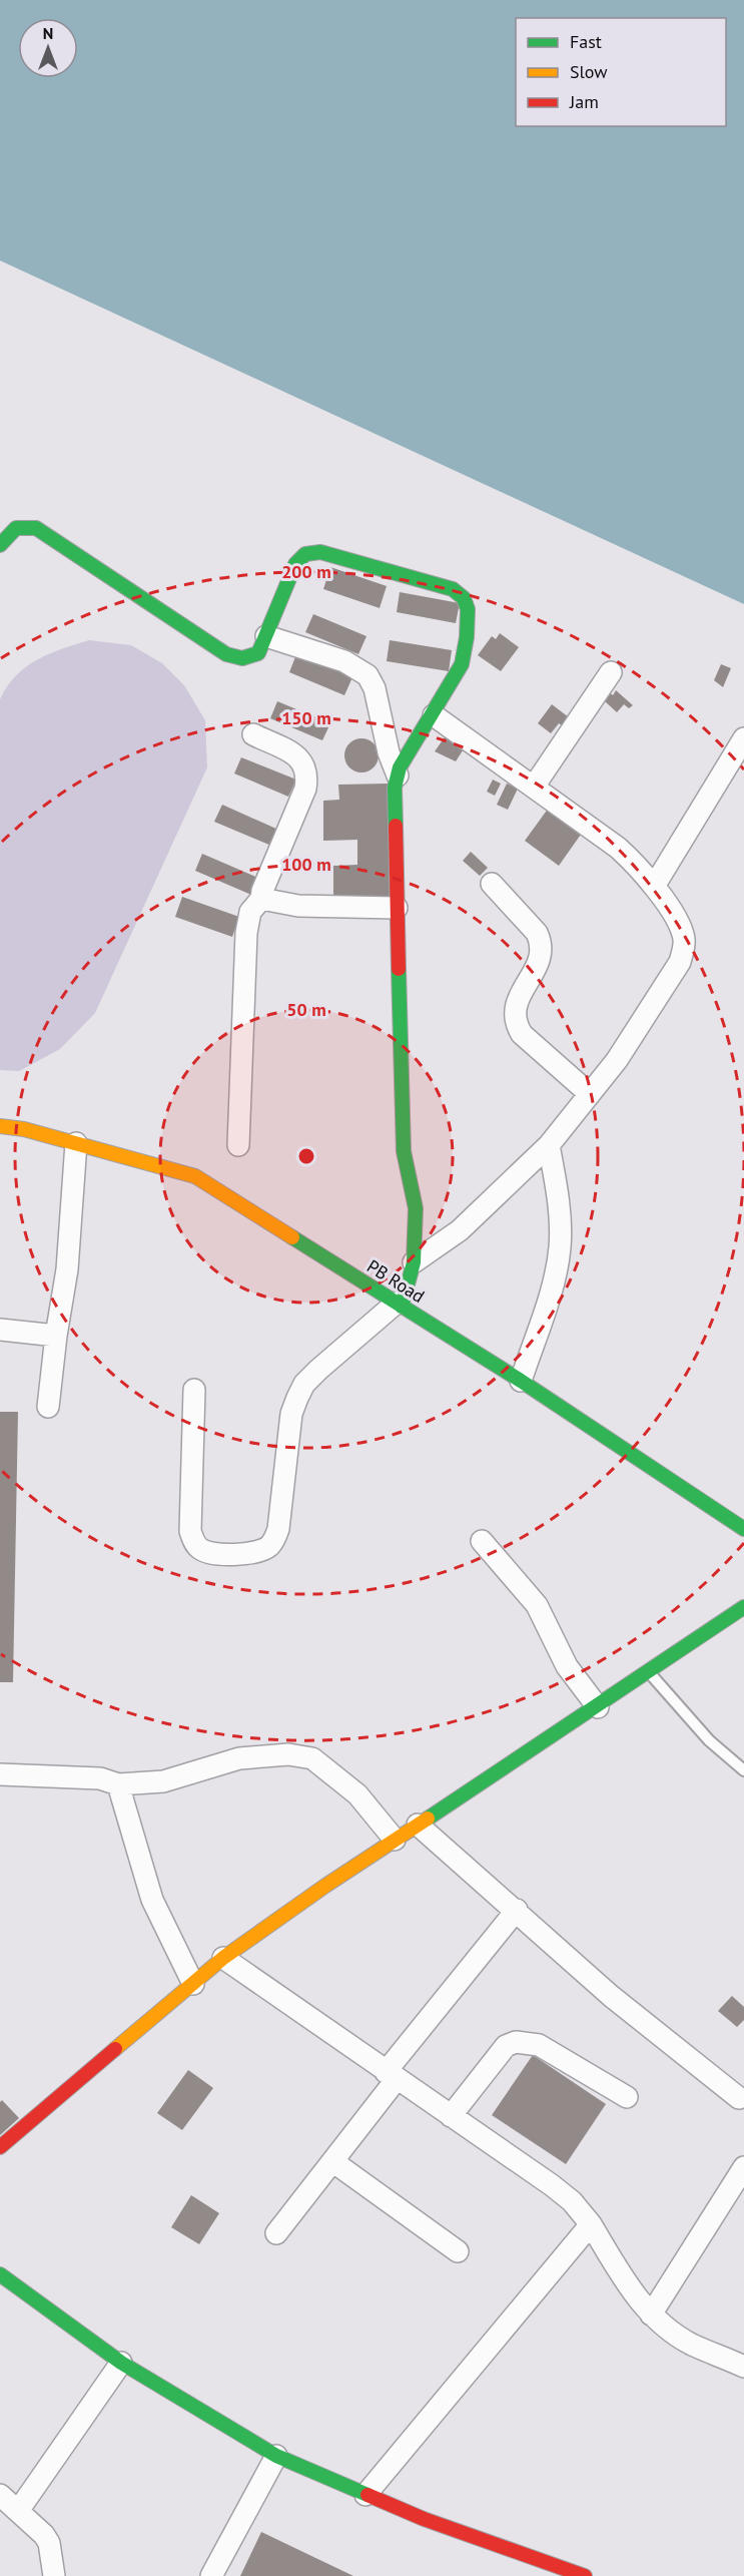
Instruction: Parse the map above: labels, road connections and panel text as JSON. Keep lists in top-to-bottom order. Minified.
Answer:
{"streets":{"street":["PB Road"]},"legend":["Fast","Slow","Jam"],"north":"top","rings":["200 m","150 m","100 m","50 m"]}
